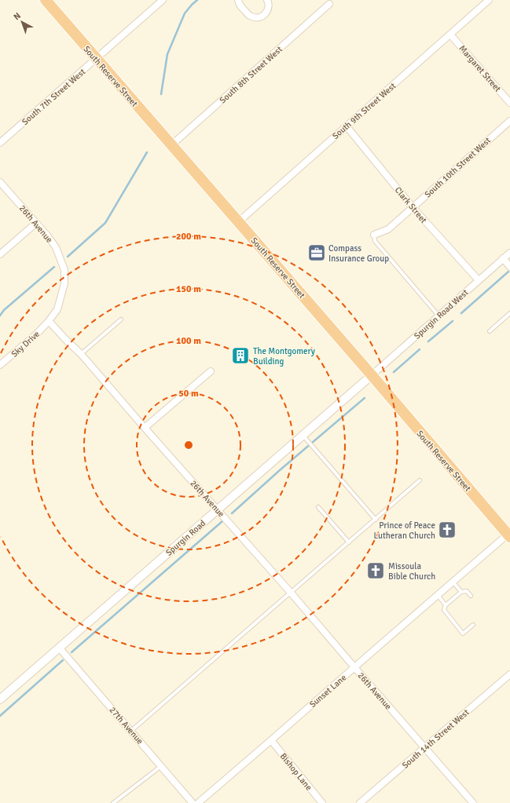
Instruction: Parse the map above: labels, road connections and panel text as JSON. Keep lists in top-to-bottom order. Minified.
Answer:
{"streets":{"highway":["South Reserve Street"],"street":["Margaret Street","South 8th Street West","South 7th Street West","South 9th Street West","South 10th Street West","Clark Street","26th Avenue","Spurgin Road West","Sky Drive","Spurgin Road","Sunset Lane","27th Avenue","South 14th Street West","Bishop Lane"]},"crossings":[["Margaret Street","South 9th Street West"],["South 8th Street West","South Reserve Street"],["South Reserve Street","South 7th Street West"],["South Reserve Street","South 9th Street West"],["South Reserve Street","Spurgin Road West"],["South Reserve Street","Spurgin Road"],["South Reserve Street","Sunset Lane"],["South 9th Street West","Clark Street"],["South 10th Street West","Clark Street"],["Clark Street","Spurgin Road West"],["26th Avenue","Sky Drive"],["26th Avenue","Spurgin Road"],["26th Avenue","Sunset Lane"],["26th Avenue","South 14th Street West"],["Spurgin Road West","Spurgin Road"],["Spurgin Road","27th Avenue"],["Sunset Lane","Bishop Lane"]],"places":{"office":["Compass Insurance Group"],"building":["The Montgomery Building"],"church":["Prince of Peace Lutheran Church","Missoula Bible Church"]},"north":"top left","rings":["200 m","150 m","100 m","50 m"]}
